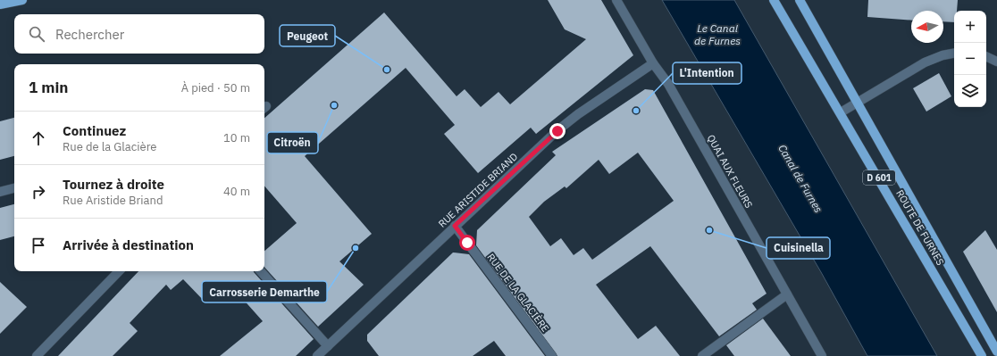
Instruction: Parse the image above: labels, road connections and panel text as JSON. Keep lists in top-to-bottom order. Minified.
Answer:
{"streets":{"main road":["D 601","ROUTE DE FURNES"],"street":["QUAI AUX FLEURS","RUE ARISTIDE BRIAND","RUE DE LA GLACIÈRE"]},"crossings":[["QUAI AUX FLEURS","RUE ARISTIDE BRIAND"],["RUE ARISTIDE BRIAND","RUE DE LA GLACIÈRE"]],"water":["Le Canal de Furnes","Canal de Furnes"],"places":["Peugeot","Citroën","L'Intention","Cuisinella","Carrosserie Demarthe"],"north":"left","page":{"map_buttons":["+","−"],"search":"Rechercher","heading":["1 min","À pied · 50 m"],"list":[["Continuez","Rue de la Glacière","10 m"],["Tournez à droite","Rue Aristide Briand","40 m"],"Arrivée à destination"]}}
